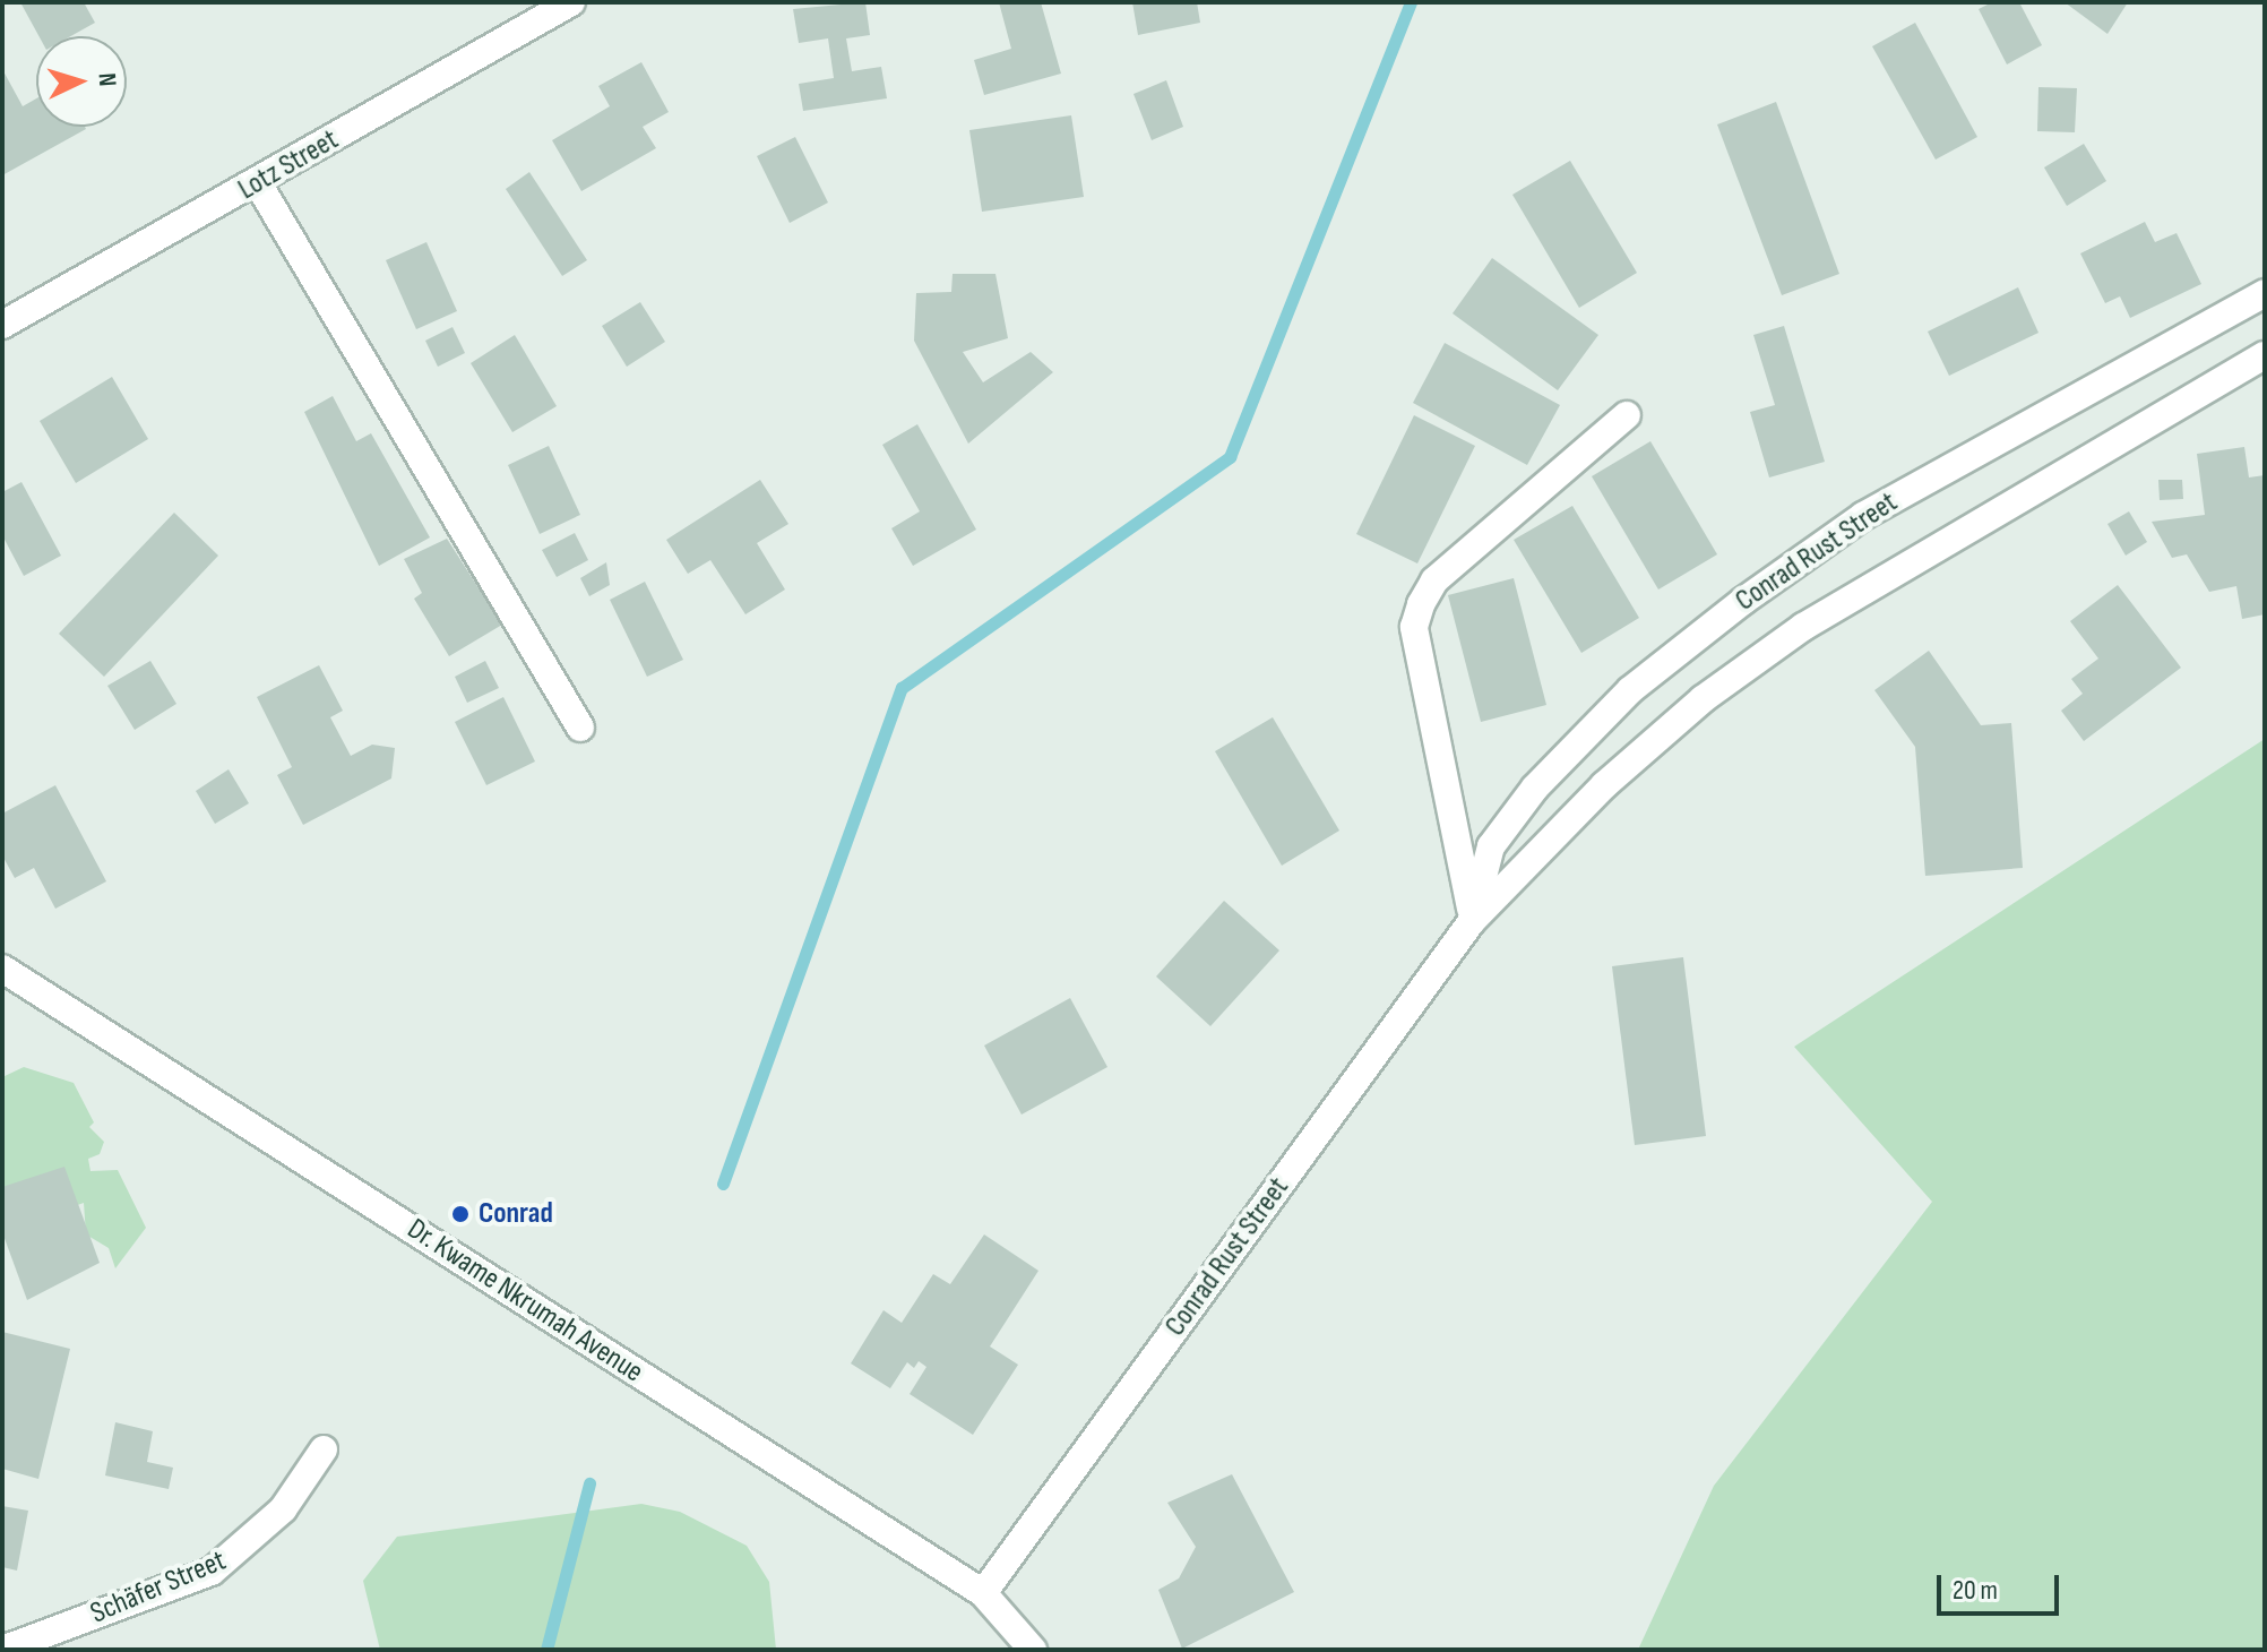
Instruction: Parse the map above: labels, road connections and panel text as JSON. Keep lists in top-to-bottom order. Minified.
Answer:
{"streets":{"street":["Lotz Street","Conrad Rust Street","Dr. Kwame Nkrumah Avenue","Schäfer Street"]},"crossings":[["Conrad Rust Street","Dr. Kwame Nkrumah Avenue"]],"places":["Conrad"],"scale_bar":"20 m","north":"right"}
